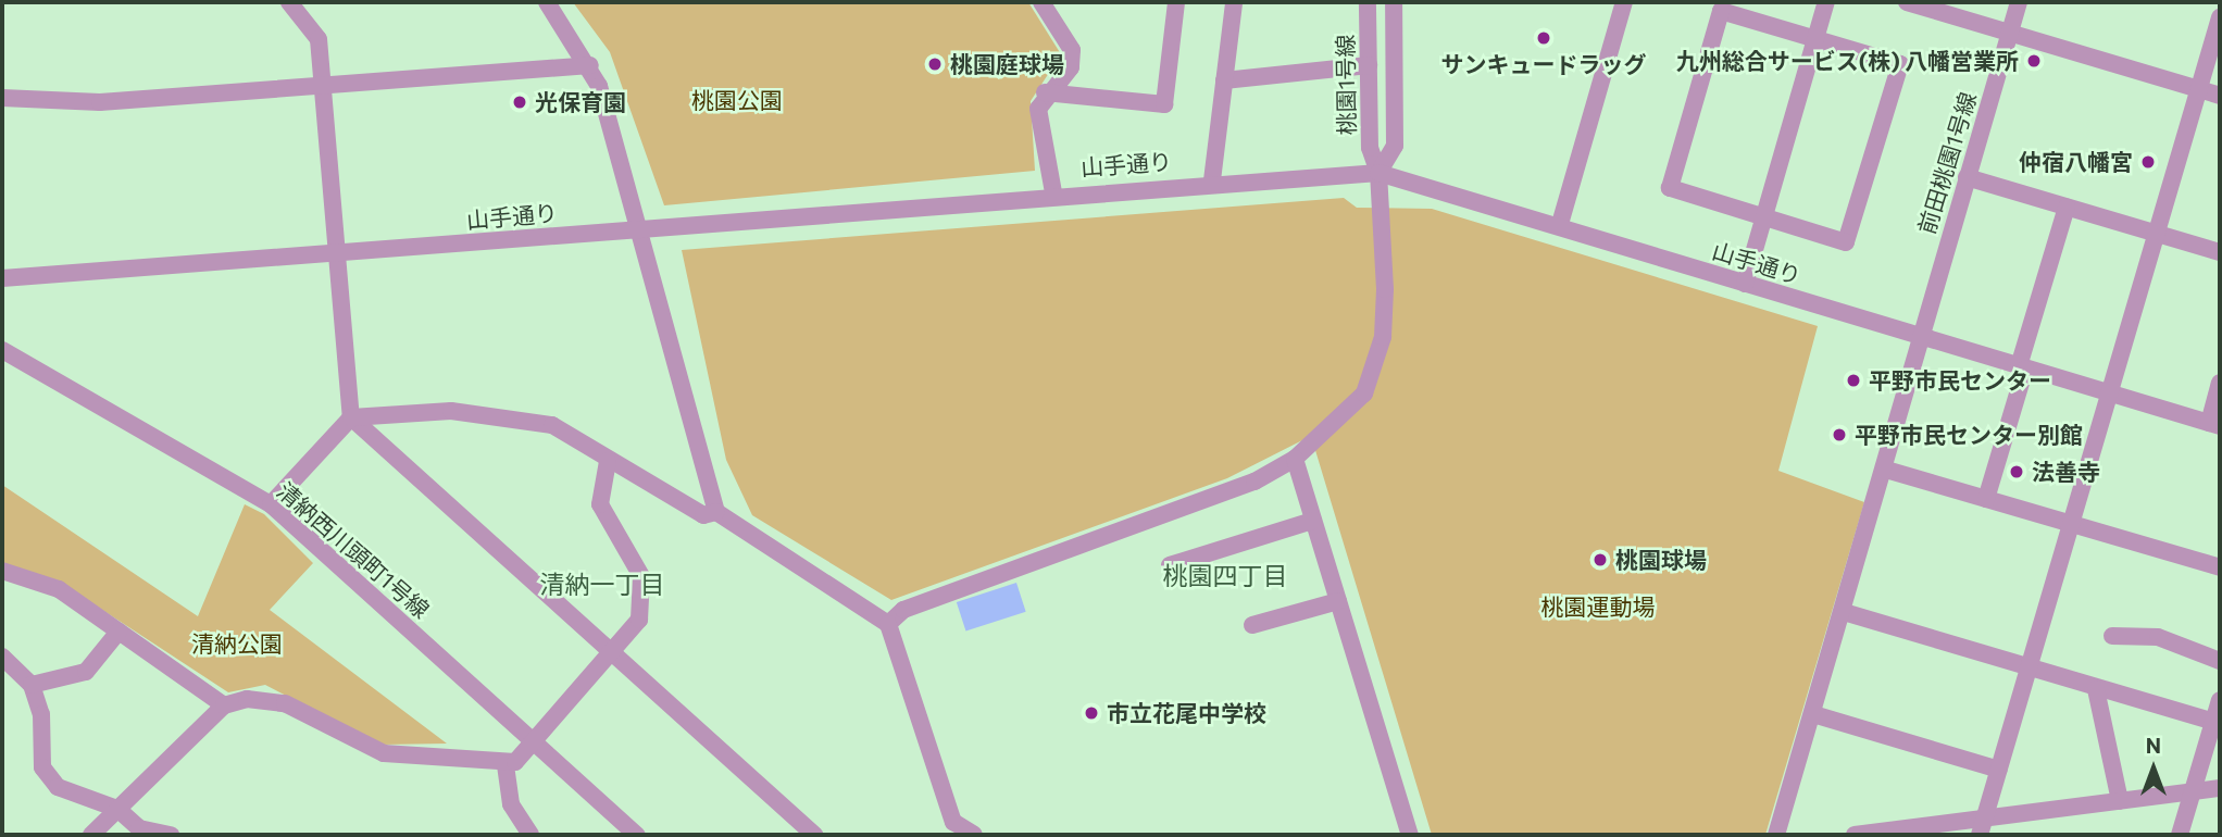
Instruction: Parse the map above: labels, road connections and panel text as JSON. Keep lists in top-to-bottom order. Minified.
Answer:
{"streets":{"street":["桃園1号線","前田桃園1号線","山手通り","清納西川頭町1号線"]},"crossings":[["桃園1号線","山手通り"],["前田桃園1号線","山手通り"]],"districts":["桃園四丁目","清納一丁目"],"parks":["桃園公園","桃園運動場","清納公園"],"places":["サンキュードラッグ","九州総合サービス(株) 八幡営業所","桃園庭球場","光保育園","仲宿八幡宮","平野市民センター","平野市民センター別館","法善寺","桃園球場","市立花尾中学校"],"north":"top"}
